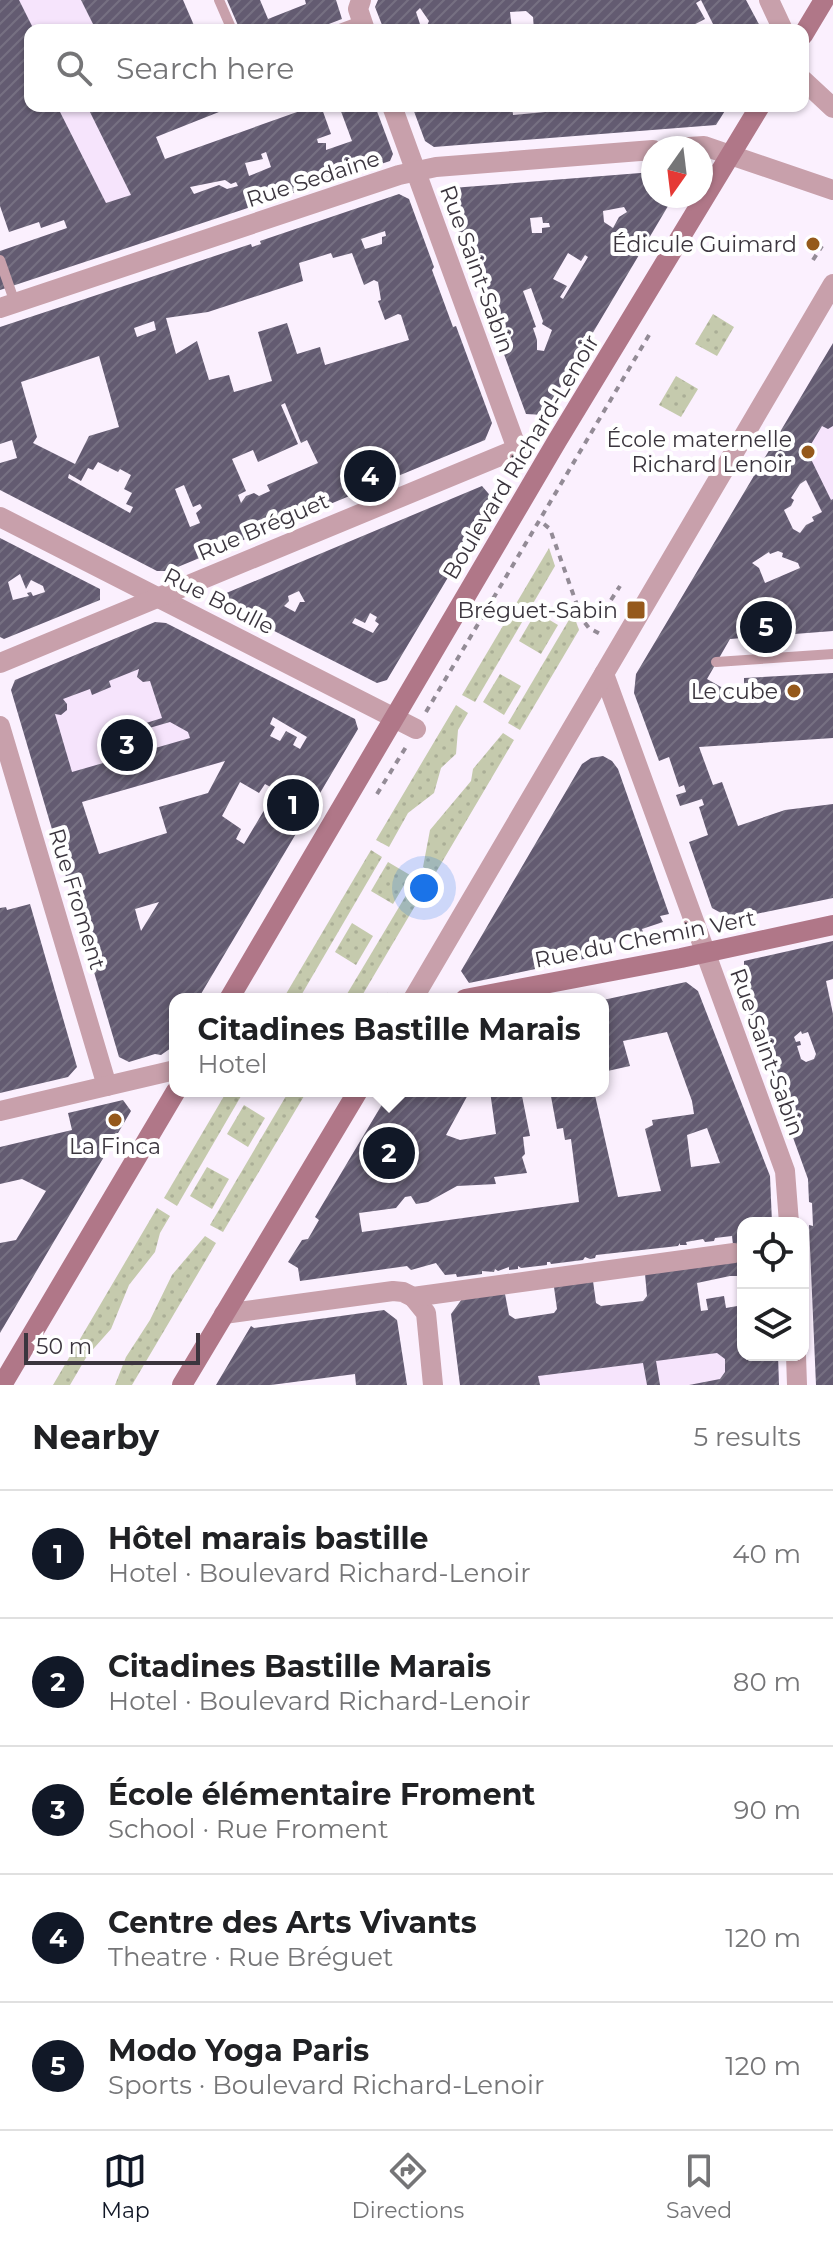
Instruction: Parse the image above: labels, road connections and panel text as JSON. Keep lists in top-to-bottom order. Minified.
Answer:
{"streets":{"street":["Rue Sedaine","Rue Saint-Sabin","Boulevard Richard-Lenoir","Rue Bréguet","Rue Boulle","Rue Froment","Rue du Chemin Vert"]},"crossings":[["Rue Sedaine","Rue Saint-Sabin"],["Rue Saint-Sabin","Rue Bréguet"],["Rue Saint-Sabin","Rue du Chemin Vert"],["Boulevard Richard-Lenoir","Rue Boulle"],["Rue Bréguet","Rue Boulle"]],"places":{"other":["Édicule Guimard","École maternelle Richard Lenoir","Le cube","La Finca"],"transit":["Bréguet-Sabin"]},"scale_bar":"50 m","north":"bottom","page":{"search":"Search here","pins":["4","5","3","1","2"],"popup":["Citadines Bastille Marais","Hotel"],"scale":"50 m","heading":["Nearby","5 results"],"list":[{"mark":"1","name":"Hôtel marais bastille","note":"Hotel · Boulevard Richard-Lenoir","value":"40 m"},{"mark":"2","name":"Citadines Bastille Marais","note":"Hotel · Boulevard Richard-Lenoir","value":"80 m"},{"mark":"3","name":"École élémentaire Froment","note":"School · Rue Froment","value":"90 m"},{"mark":"4","name":"Centre des Arts Vivants","note":"Theatre · Rue Bréguet","value":"120 m"},{"mark":"5","name":"Modo Yoga Paris","note":"Sports · Boulevard Richard-Lenoir","value":"120 m"}],"nav":["Map","Directions","Saved"]}}
